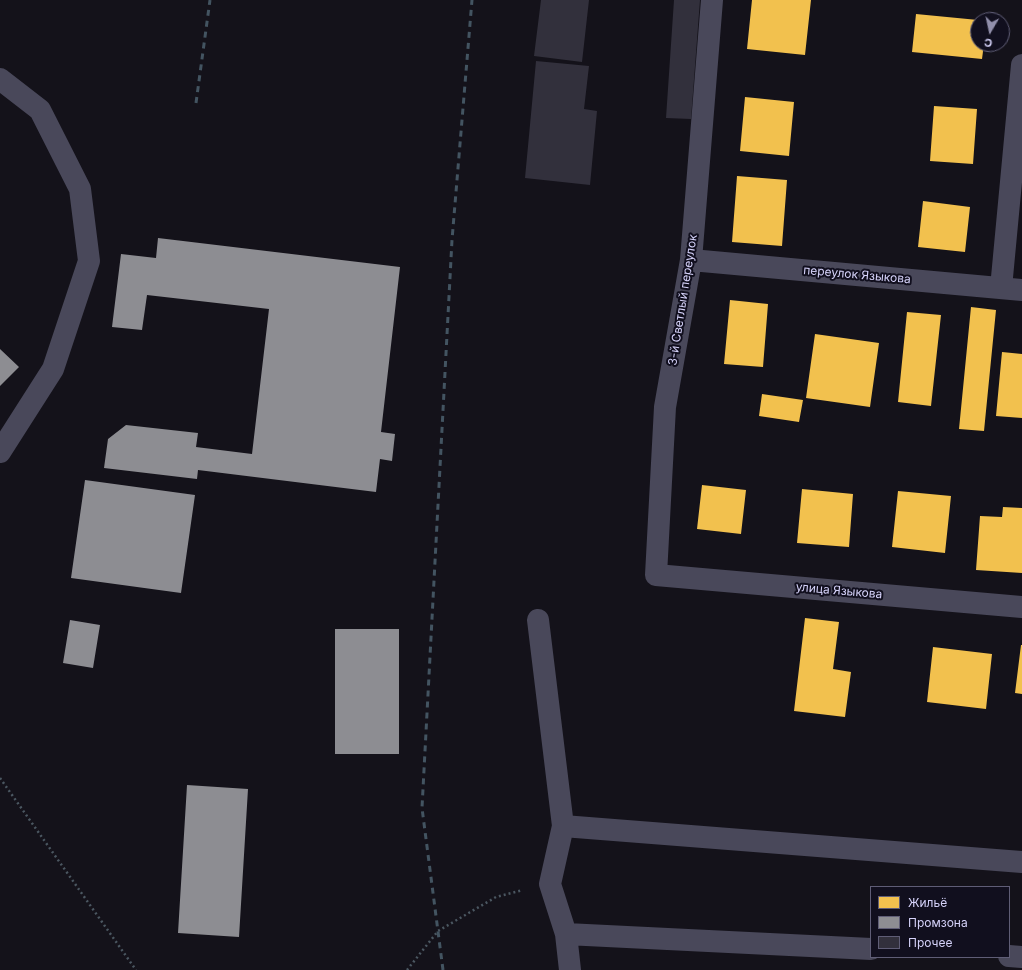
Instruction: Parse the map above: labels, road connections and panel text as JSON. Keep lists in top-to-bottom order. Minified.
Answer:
{"streets":{"street":["переулок Языкова","3-й Светлый переулок","улица Языкова"]},"crossings":[["переулок Языкова","3-й Светлый переулок"],["3-й Светлый переулок","улица Языкова"]],"legend":["Жильё","Промзона","Прочее"],"north":"bottom"}
